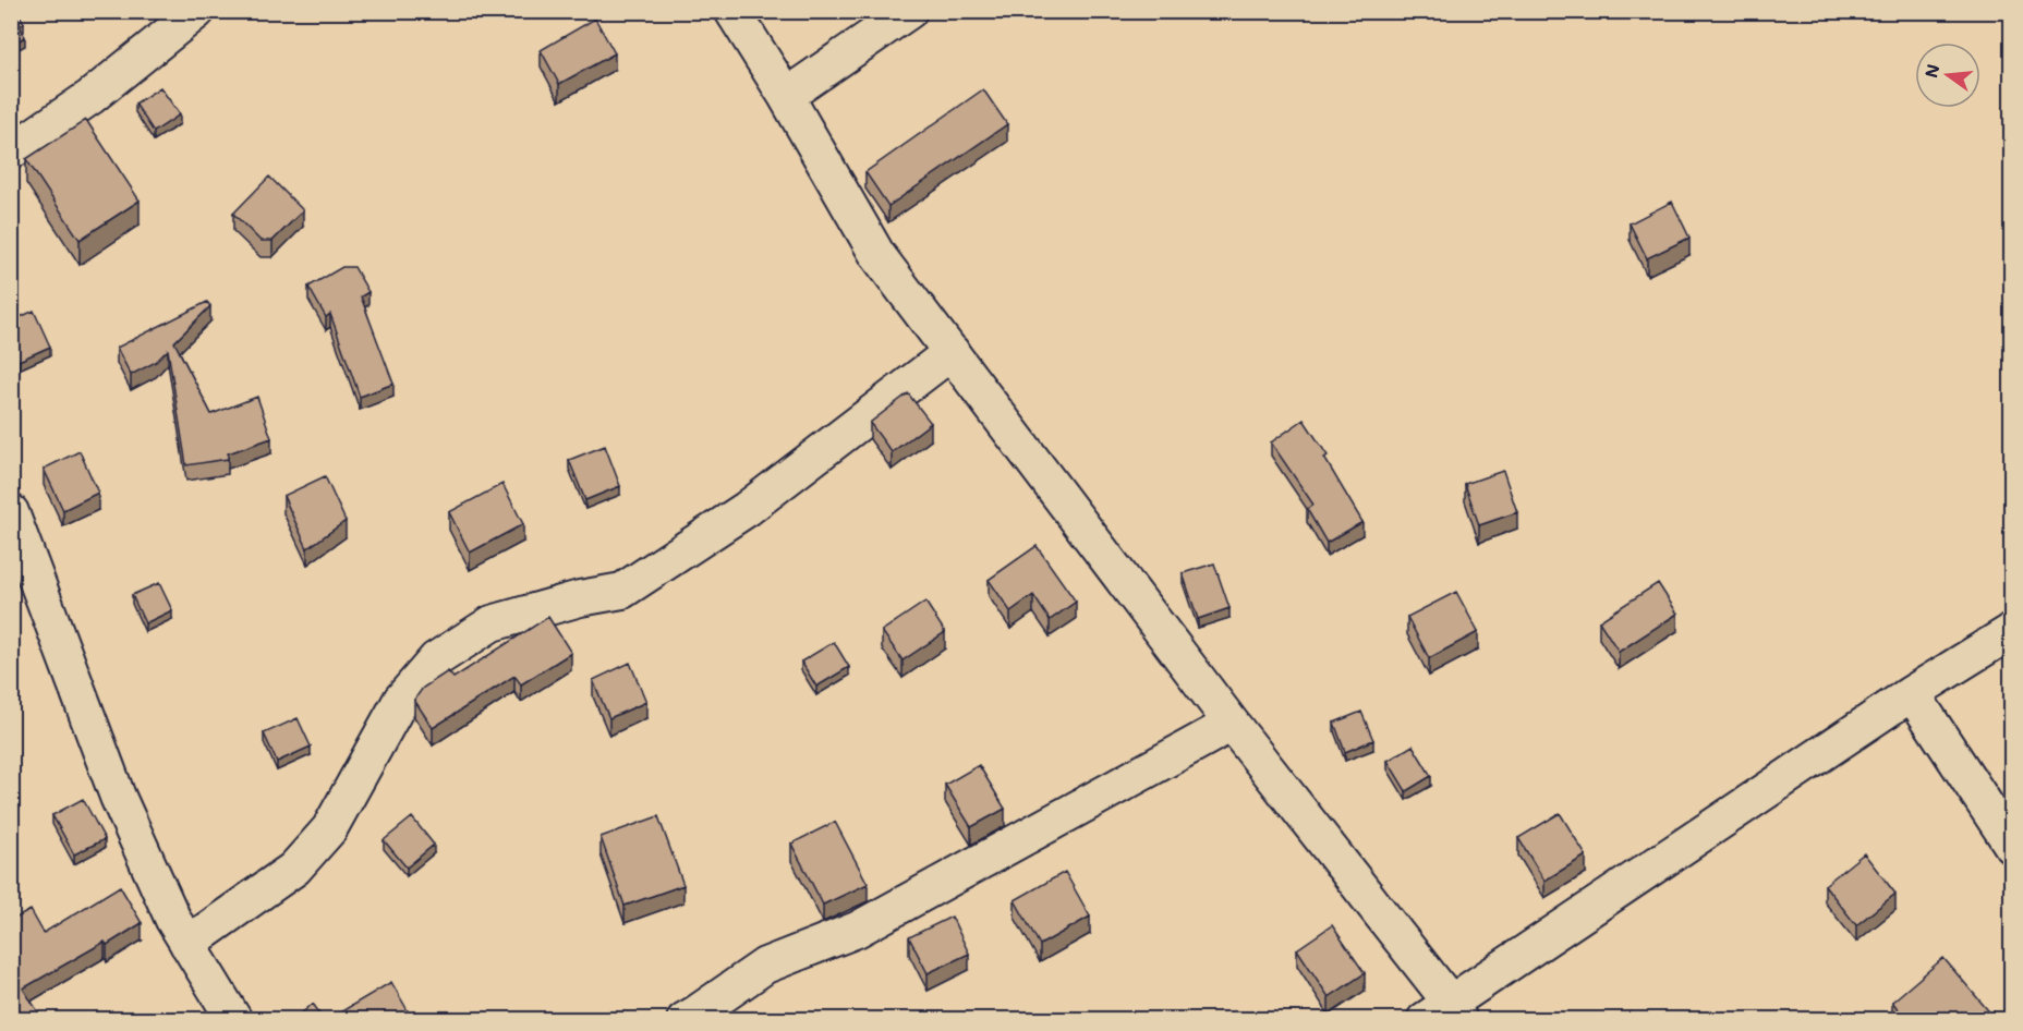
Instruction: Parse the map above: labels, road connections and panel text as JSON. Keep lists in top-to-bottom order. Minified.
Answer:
{"north":"left"}
